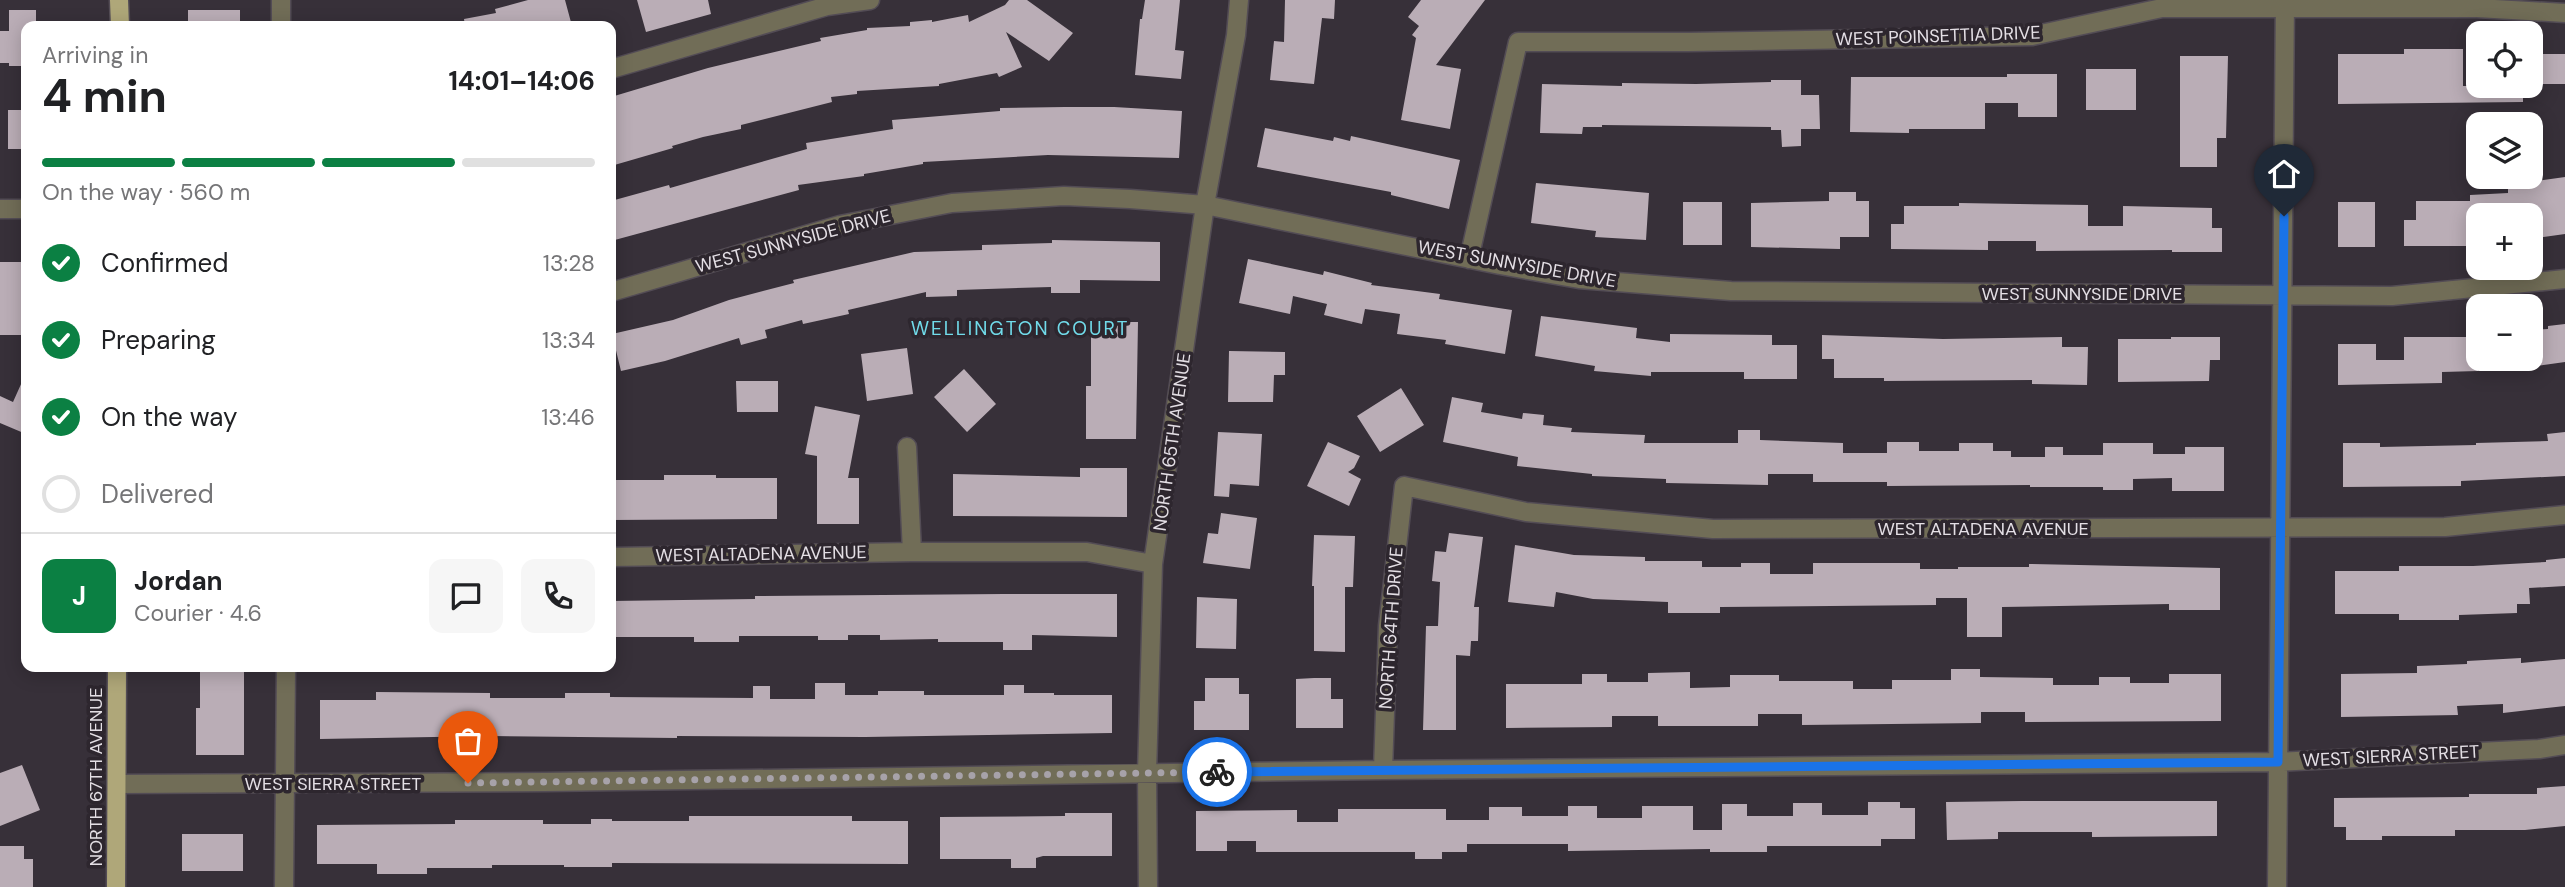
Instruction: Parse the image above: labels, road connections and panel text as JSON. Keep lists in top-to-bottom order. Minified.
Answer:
{"streets":{"main road":["NORTH 67TH AVENUE"],"street":["WEST POINSETTIA DRIVE","WEST SUNNYSIDE DRIVE","NORTH 65TH AVENUE","WEST ALTADENA AVENUE","NORTH 64TH DRIVE","WEST SIERRA STREET"]},"crossings":[["WEST POINSETTIA DRIVE","WEST SUNNYSIDE DRIVE"],["WEST SUNNYSIDE DRIVE","NORTH 65TH AVENUE"],["NORTH 65TH AVENUE","WEST ALTADENA AVENUE"],["NORTH 65TH AVENUE","WEST SIERRA STREET"],["WEST ALTADENA AVENUE","NORTH 64TH DRIVE"],["NORTH 64TH DRIVE","WEST SIERRA STREET"],["WEST SIERRA STREET","NORTH 67TH AVENUE"]],"districts":["WELLINGTON COURT"],"page":{"map_buttons":["+","−"],"heading":["4 min","Arriving in","14:01–14:06"],"panel":["Jordan","Courier · 4.6"],"bar":"On the way · 560 m","list":[["Confirmed","13:28"],["Preparing","13:34"],["On the way","13:46"],"Delivered"],"round":"J"}}
